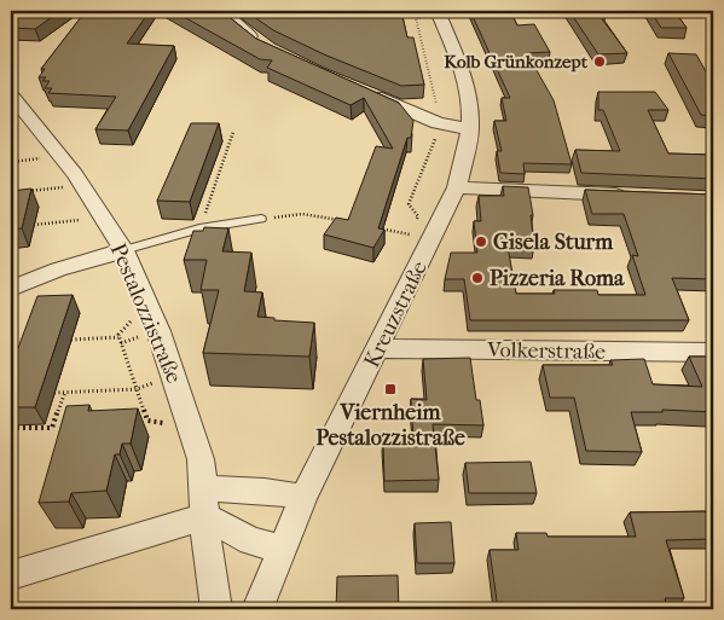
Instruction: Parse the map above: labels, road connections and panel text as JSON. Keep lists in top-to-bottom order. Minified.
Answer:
{"streets":{"street":["Pestalozzistraße","Kreuzstraße","Volkerstraße"]},"crossings":[["Kreuzstraße","Volkerstraße"]],"places":{"other":["Kolb Grünkonzept","Gisela Sturm","Pizzeria Roma"],"transit":["Viernheim Pestalozzistraße"]}}
